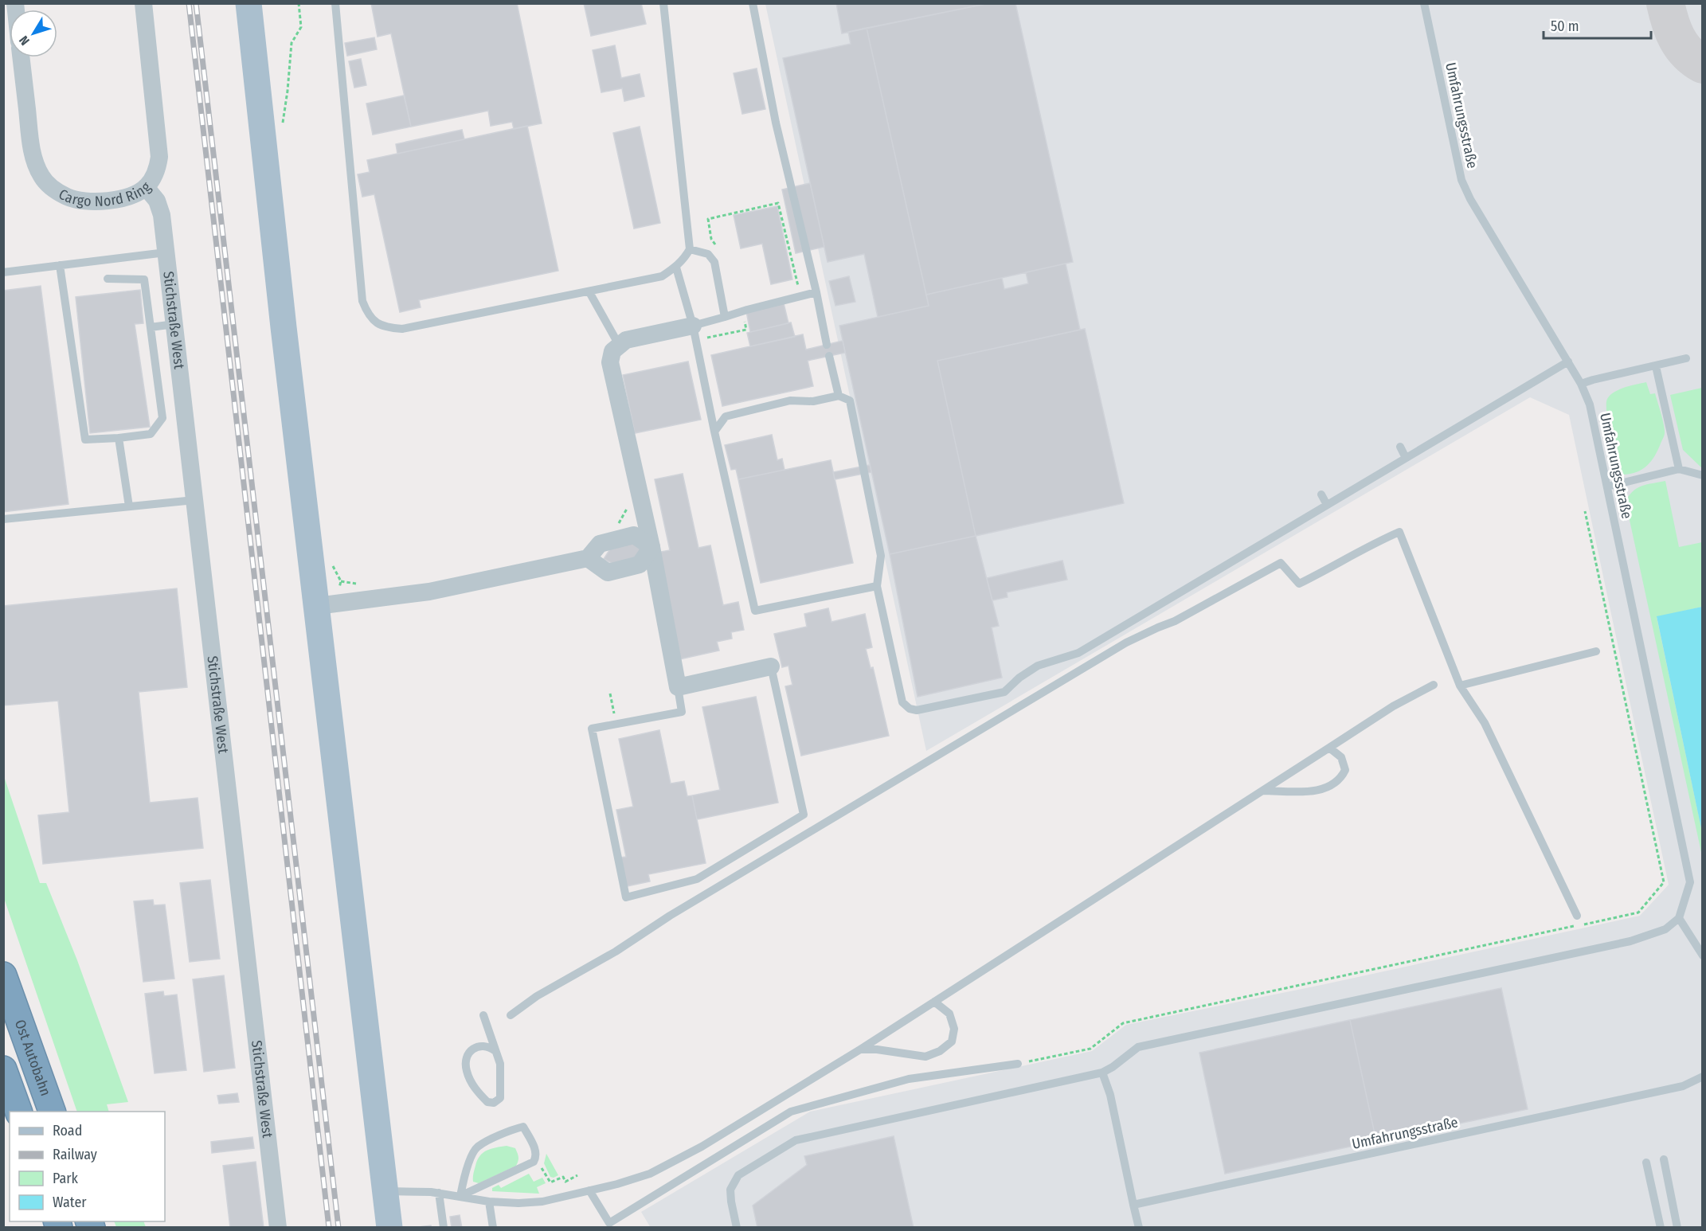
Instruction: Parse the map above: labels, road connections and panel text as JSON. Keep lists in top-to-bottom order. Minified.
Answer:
{"streets":{"highway":["Ost Autobahn"],"street":["Cargo Nord Ring","Stichstraße West"],"lane":["Umfahrungsstraße"]},"crossings":[["Cargo Nord Ring","Stichstraße West"]],"legend":["Road","Railway","Park","Water"],"scale_bar":"50 m","north":"bottom left"}
